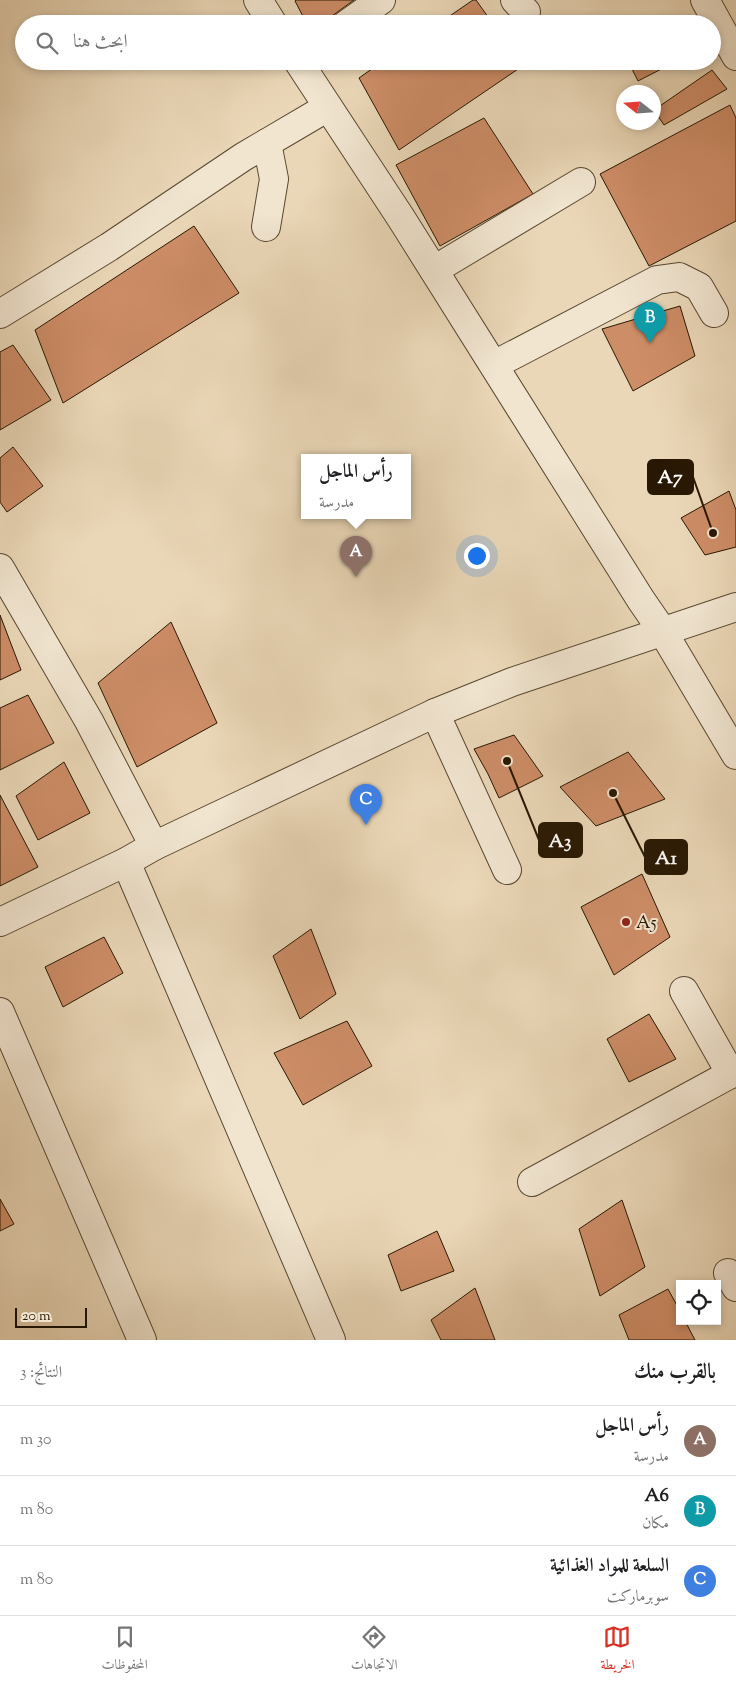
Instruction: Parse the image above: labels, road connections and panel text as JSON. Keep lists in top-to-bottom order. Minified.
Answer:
{"places":["A7","A3","A1","A5"],"scale_bar":"20 m","north":"left","page":{"search":"ابحث هنا","pins":["B","A","C"],"popup":["رأس الماجل","مدرسة"],"scale":"20 m","heading":["بالقرب منك","النتائج: 3"],"list":[{"mark":"A","name":"رأس الماجل","note":"مدرسة","value":"30 m"},{"mark":"B","name":"A6","note":"مكان","value":"80 m"},{"mark":"C","name":"السلعة للمواد الغذائية","note":"سوبرماركت","value":"80 m"}],"nav":["الخريطة","الاتجاهات","المحفوظات"]}}
